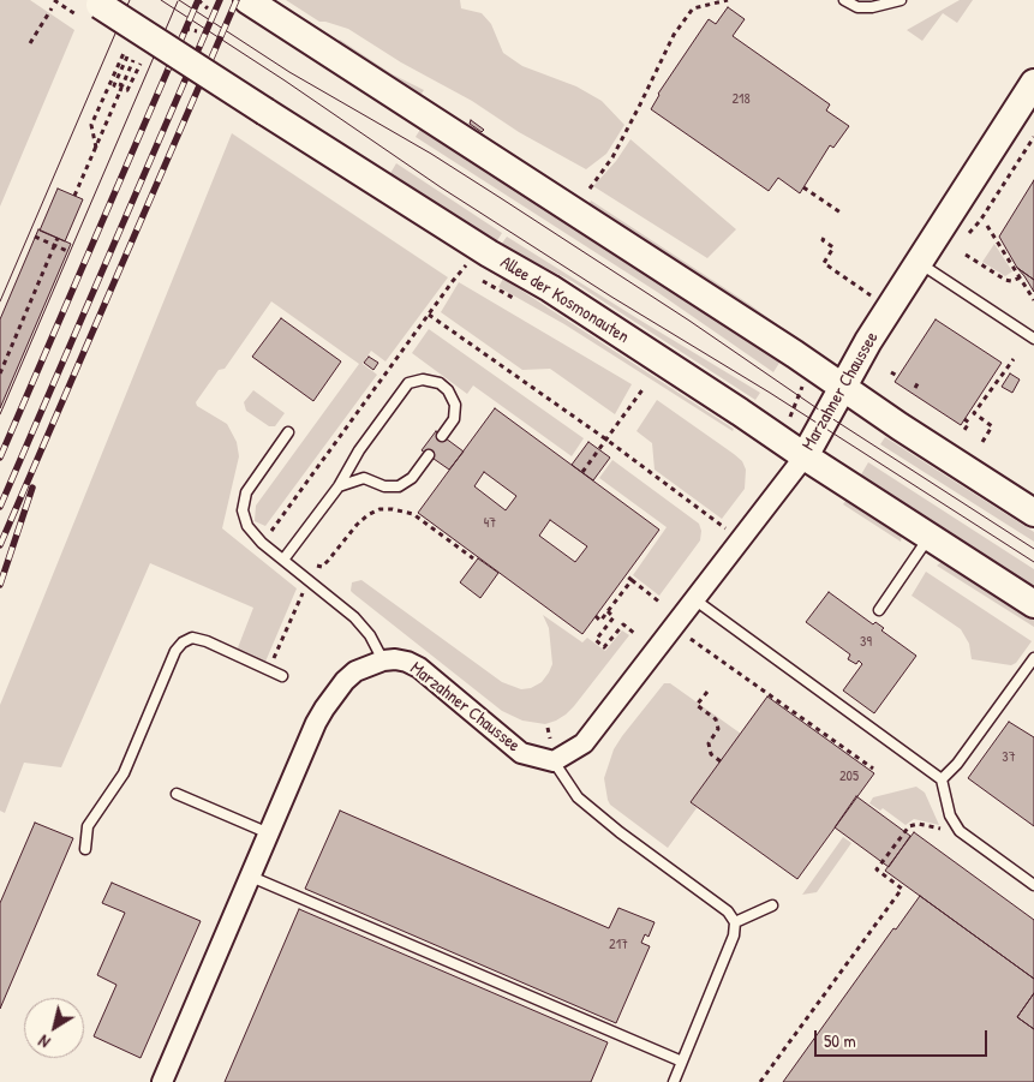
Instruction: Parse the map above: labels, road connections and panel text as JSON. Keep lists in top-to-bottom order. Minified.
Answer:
{"streets":{"main road":["Allee der Kosmonauten","Marzahner Chaussee"]},"crossings":[["Allee der Kosmonauten","Marzahner Chaussee"]],"house_numbers":["218","47","39","37","205","217"],"scale_bar":"50 m","north":"bottom left"}
